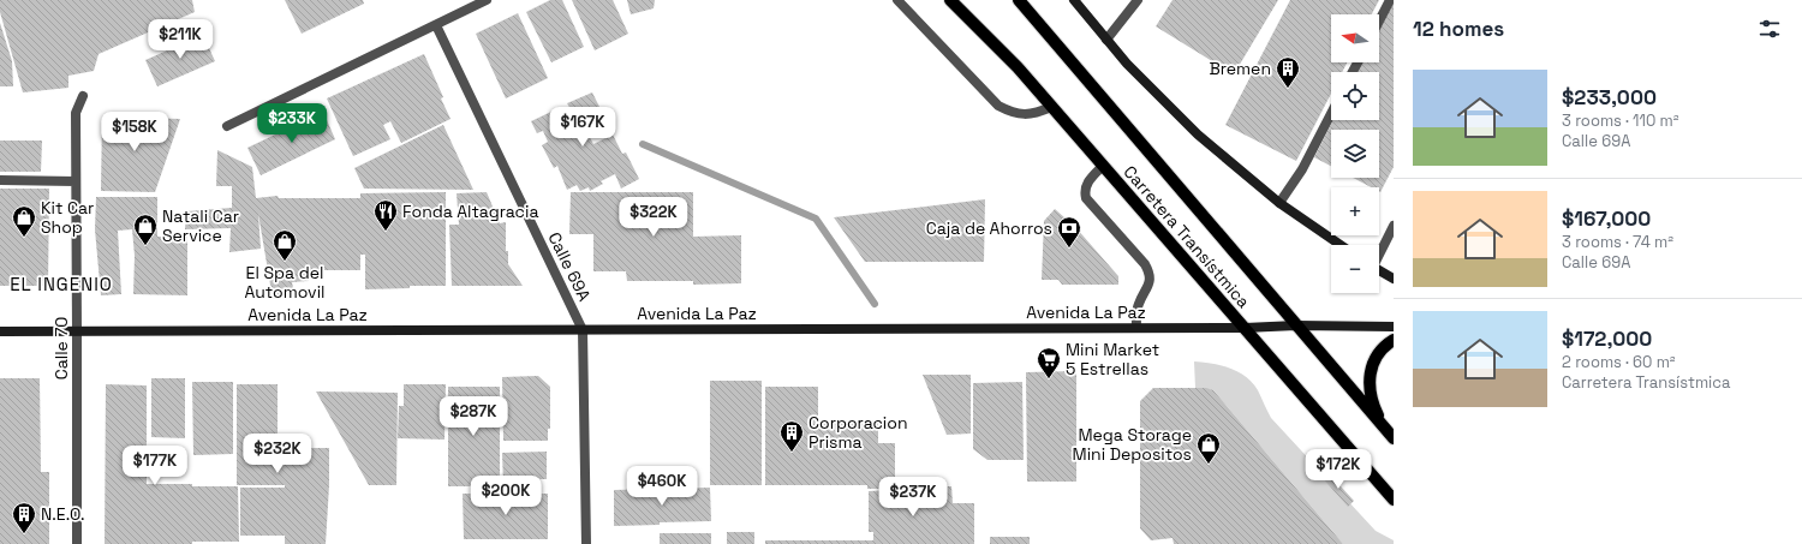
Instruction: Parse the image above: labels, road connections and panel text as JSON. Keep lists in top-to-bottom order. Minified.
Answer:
{"streets":{"main road":["Carretera Transístmica","Avenida La Paz"],"street":["Calle 69A","Calle 70"]},"crossings":[["Carretera Transístmica","Avenida La Paz"],["Calle 69A","Avenida La Paz"],["Avenida La Paz","Calle 70"]],"districts":["EL INGENIO"],"places":{"building":["Bremen","Corporacion Prisma","N.E.O."],"restaurant":["Fonda Altagracia"],"shop":["Kit Car Shop","Natali Car Service","El Spa del Automovil","Mega Storage Mini Depositos"],"bank":["Caja de Ahorros"],"supermarket":["Mini Market 5 Estrellas"]},"north":"left","page":{"heading":"12 homes","map_buttons":["+","−"],"price":["$211K","$233K","$167K","$158K","$322K","$287K","$232K","$177K","$172K","$460K","$200K","$237K"],"list":[{"name":"$233,000","note":"3 rooms · 110 m² · Calle 69A"},{"name":"$167,000","note":"3 rooms · 74 m² · Calle 69A"},{"name":"$172,000","note":"2 rooms · 60 m² · Carretera Transístmica"}]}}
